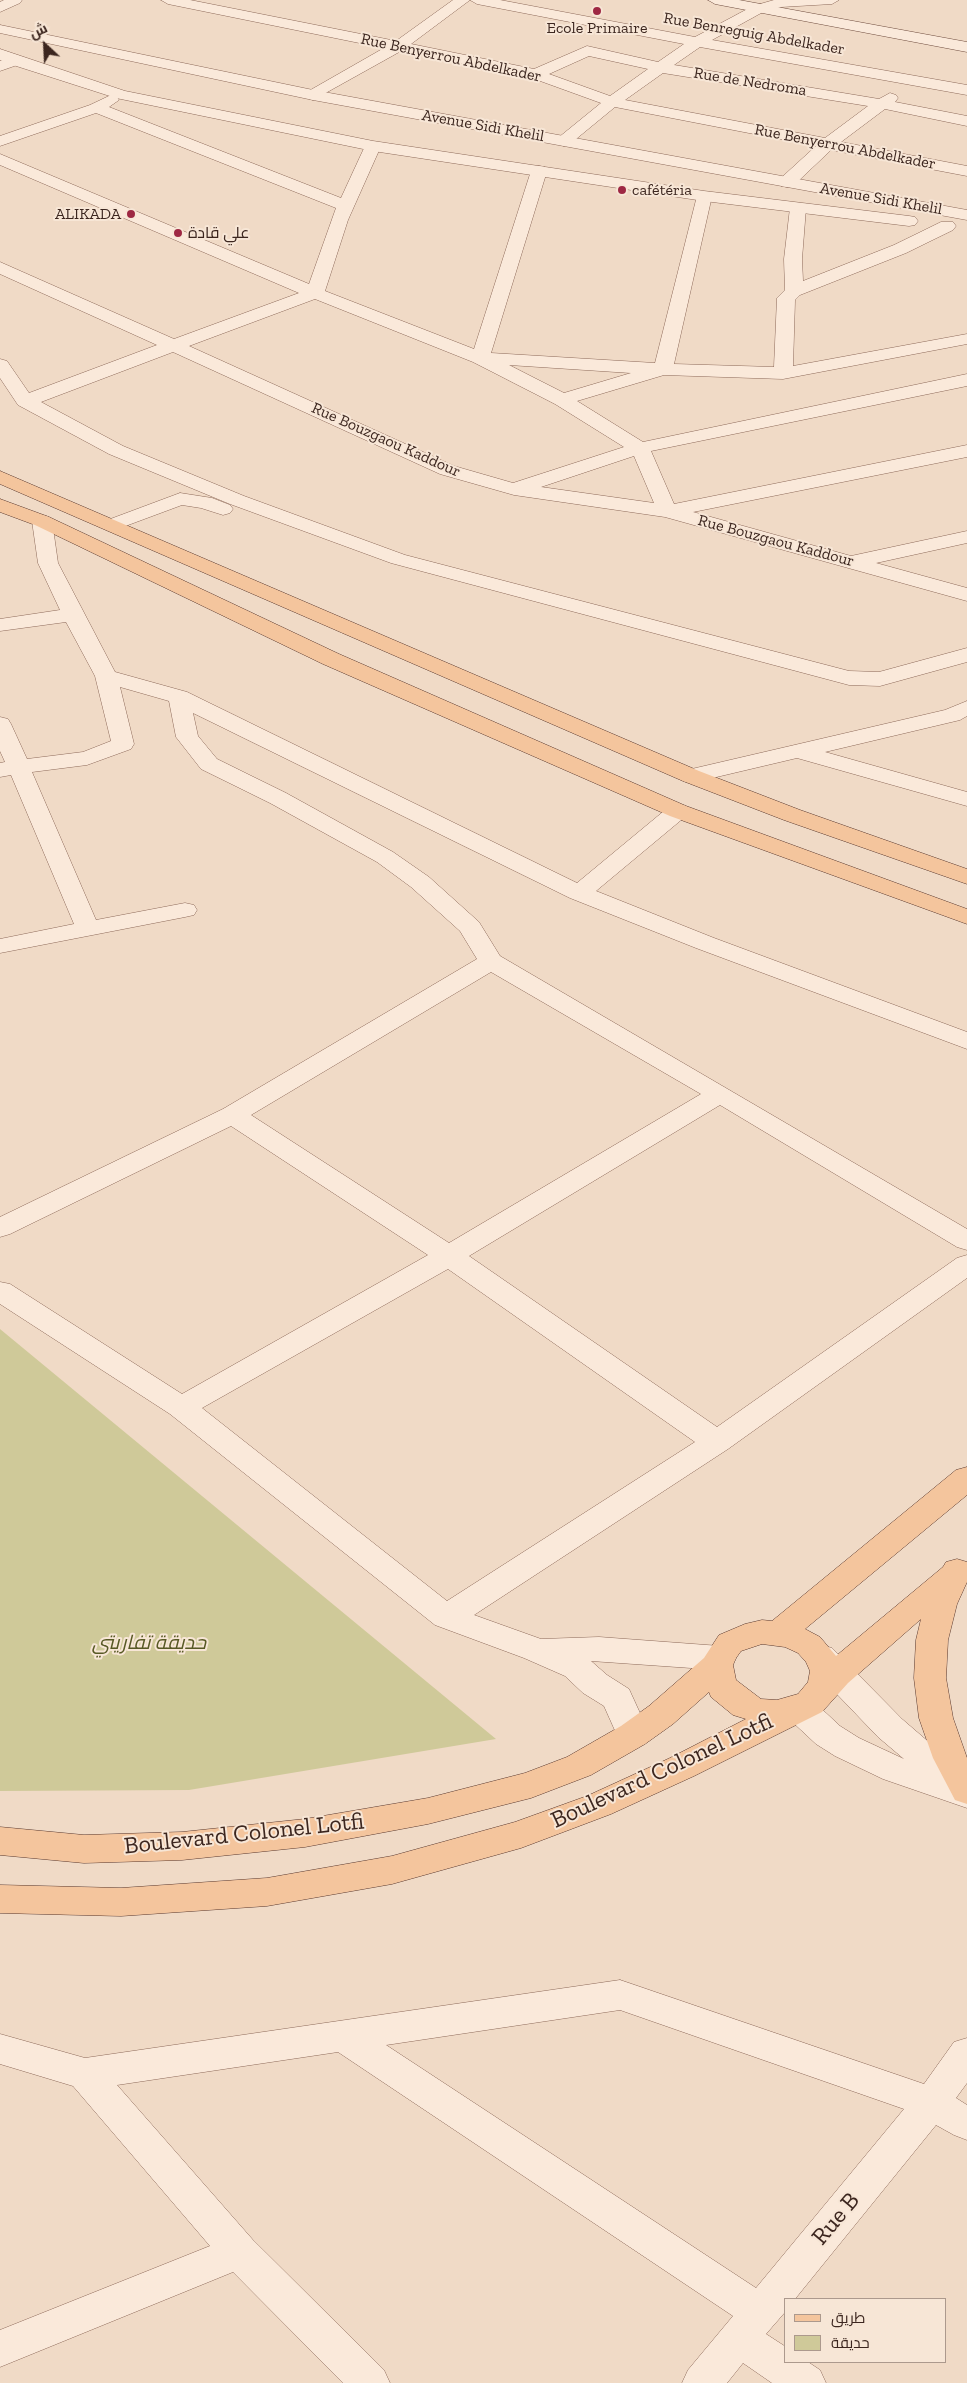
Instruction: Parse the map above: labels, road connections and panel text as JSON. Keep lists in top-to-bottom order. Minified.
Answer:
{"streets":{"main road":["Boulevard Colonel Lotfi"],"street":["Rue Benreguig Abdelkader","Rue Benyerrou Abdelkader","Rue de Nedroma","Avenue Sidi Khelil","Rue Bouzgaou Kaddour","Rue B"]},"crossings":[["Rue Benyerrou Abdelkader","Rue de Nedroma"]],"parks":["حديقة تفاريتي"],"places":["Ecole Primaire","cafétéria","ALIKADA","علي قادة"],"legend":["طريق","حديقة"],"north":"top left"}
